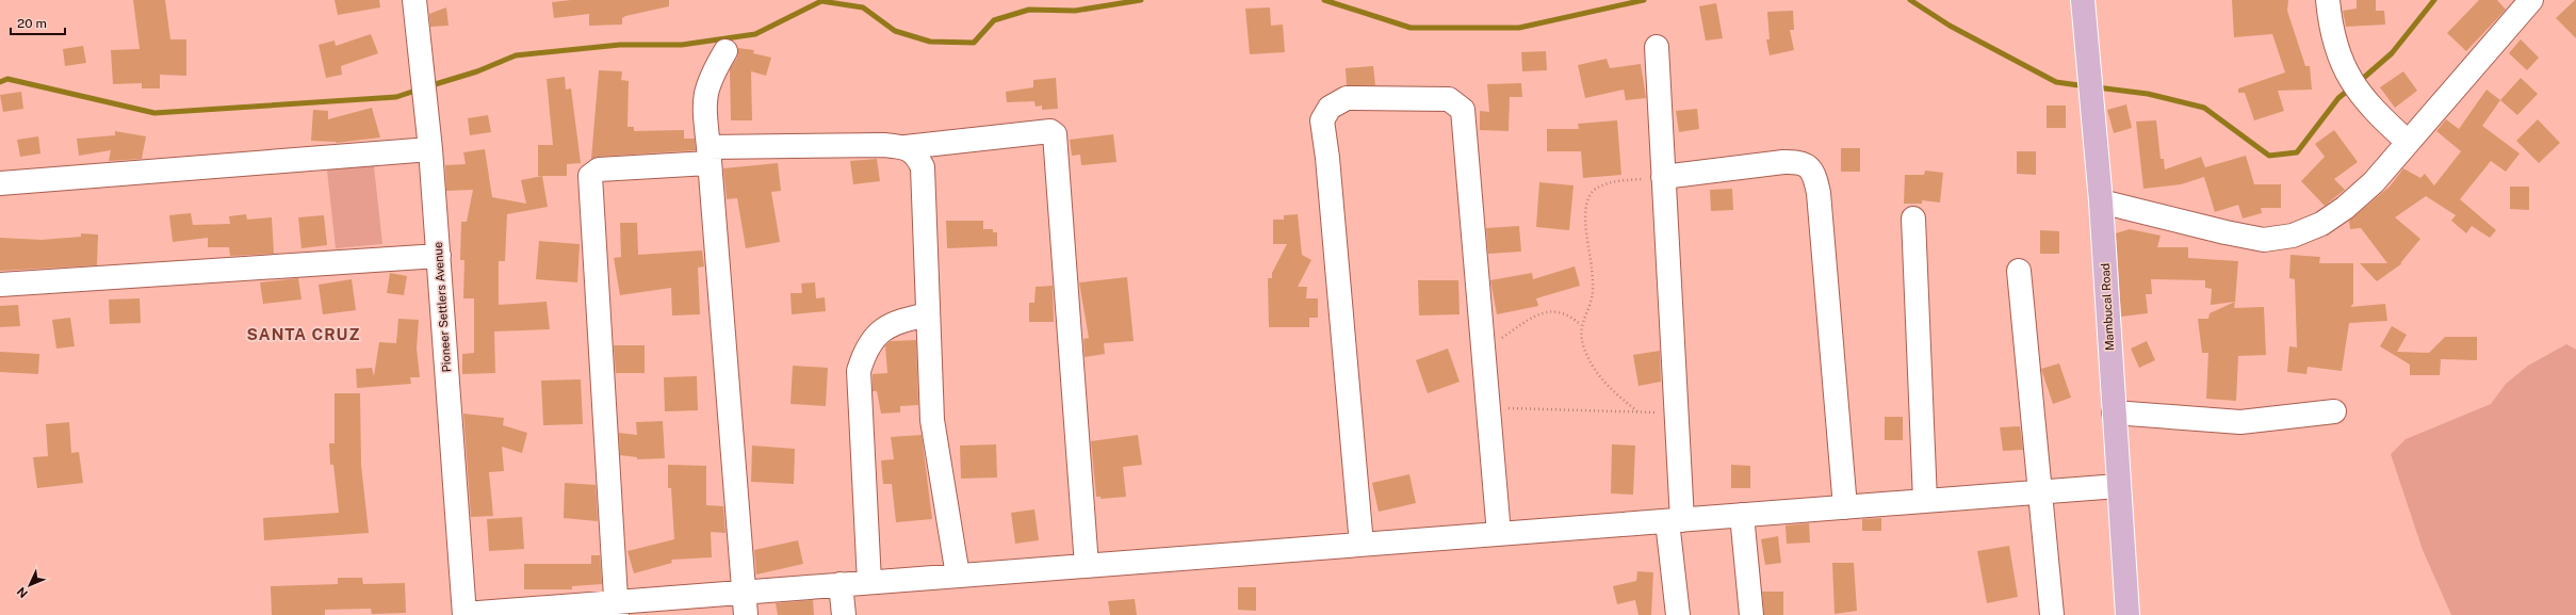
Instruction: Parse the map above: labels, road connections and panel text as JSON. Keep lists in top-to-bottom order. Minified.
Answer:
{"streets":{"main road":["Mambucal Road"],"street":["Pioneer Settlers Avenue"]},"districts":["SANTA CRUZ"],"scale_bar":"20 m","north":"bottom left"}
